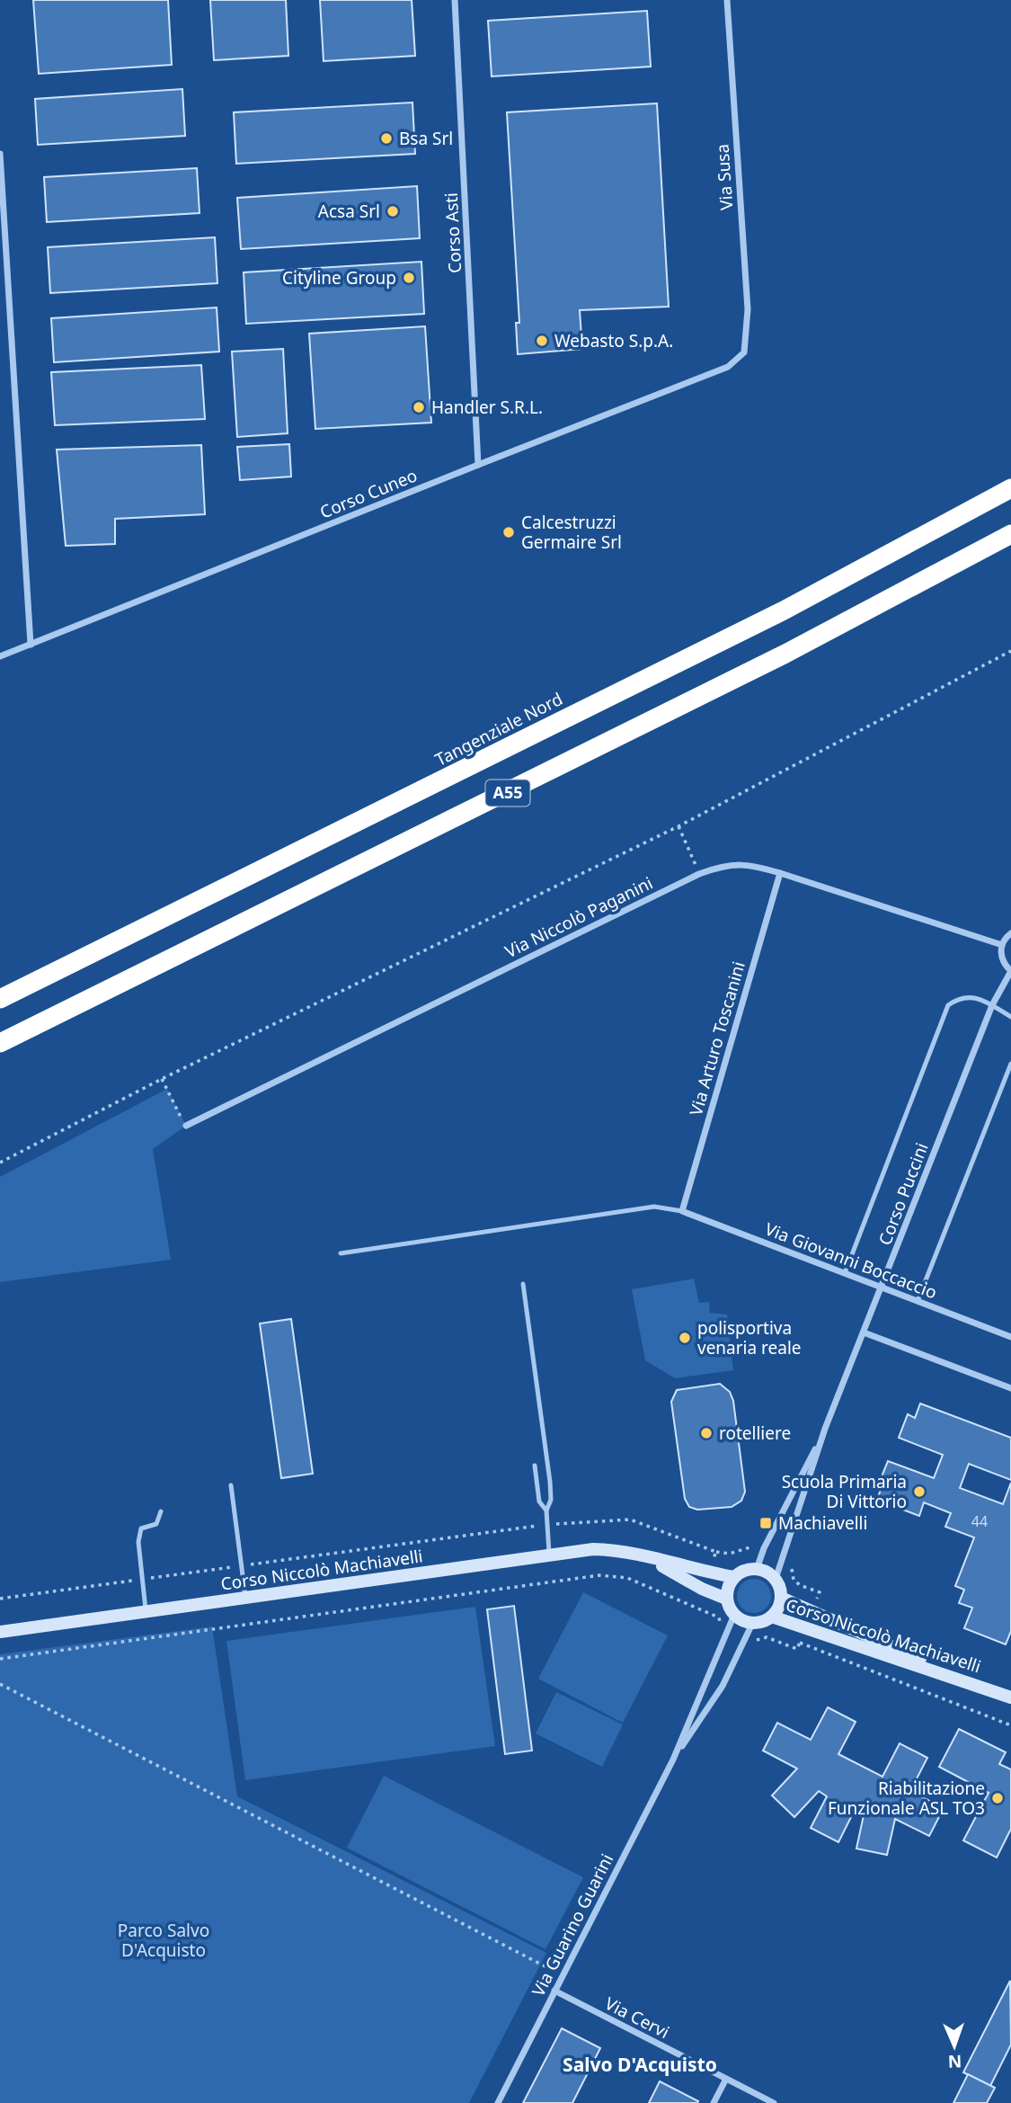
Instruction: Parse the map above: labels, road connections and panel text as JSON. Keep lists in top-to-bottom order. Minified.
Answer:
{"streets":{"highway":["Tangenziale Nord","A55"],"street":["Via Susa","Corso Asti","Corso Cuneo","Via Niccolò Paganini","Via Arturo Toscanini","Corso Puccini","Via Giovanni Boccaccio","Corso Niccolò Machiavelli","Via Guarino Guarini","Via Cervi"]},"crossings":[["Via Susa","Corso Cuneo"],["Corso Asti","Corso Cuneo"],["Via Niccolò Paganini","Via Arturo Toscanini"],["Via Arturo Toscanini","Via Giovanni Boccaccio"],["Corso Puccini","Via Giovanni Boccaccio"],["Corso Niccolò Machiavelli","Via Guarino Guarini"],["Via Guarino Guarini","Via Cervi"]],"districts":["Salvo D'Acquisto"],"parks":["Parco Salvo D'Acquisto"],"places":{"other":["Bsa Srl","Acsa Srl","Cityline Group","Webasto S.p.A.","Handler S.R.L.","Calcestruzzi Germaire Srl","polisportiva venaria reale","rotelliere","Scuola Primaria Di Vittorio","Riabilitazione Funzionale ASL TO3"],"transit":["Machiavelli"]},"house_numbers":["44"],"north":"bottom"}
